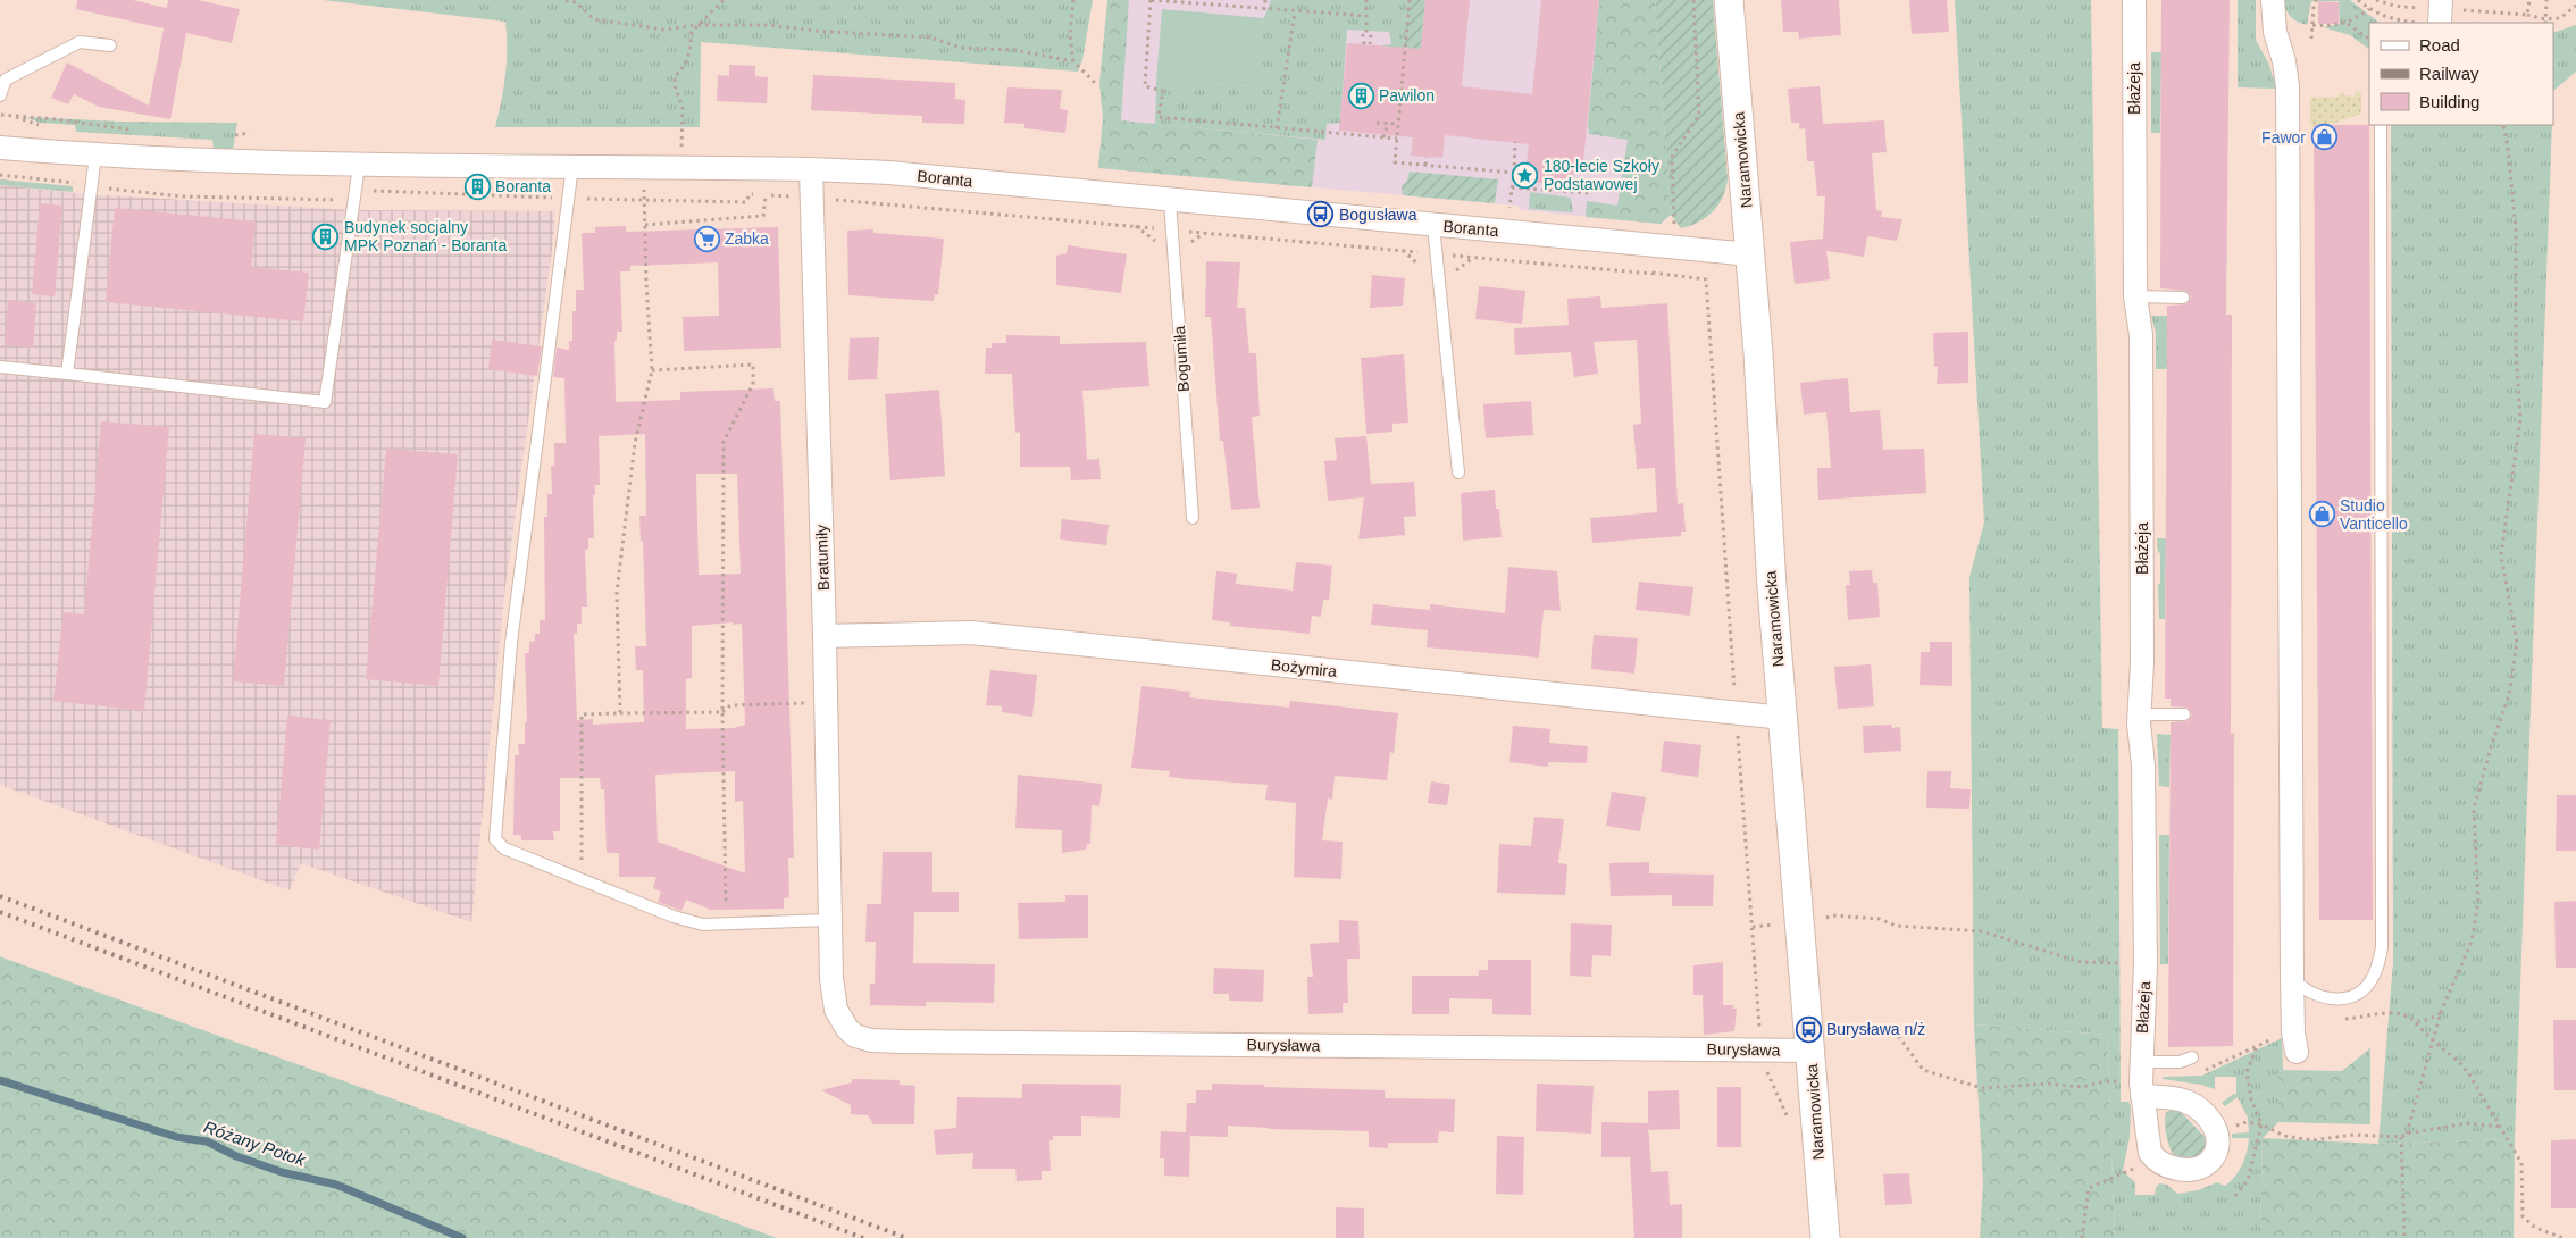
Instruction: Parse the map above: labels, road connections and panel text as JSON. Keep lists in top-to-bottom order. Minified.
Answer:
{"streets":{"street":["Błażeja","Naramowicka","Boranta","Bratumiły","Bożymira","Burysława"],"lane":["Bogumiła"]},"crossings":[["Naramowicka","Boranta"],["Naramowicka","Bożymira"],["Naramowicka","Burysława"],["Boranta","Bogumiła"],["Boranta","Bratumiły"],["Bratumiły","Bożymira"],["Bratumiły","Burysława"]],"water":["Różany Potok"],"places":{"building":["Pawilon","Boranta","Budynek socjalny MPK Poznań - Boranta"],"shop":["Fawor","Studio Vanticello"],"place":["180-lecie Szkoły Podstawowej"],"bus stop":["Bogusława","Burysława n/ż"],"supermarket":["Zabka"]},"legend":["Road","Railway","Building"]}
